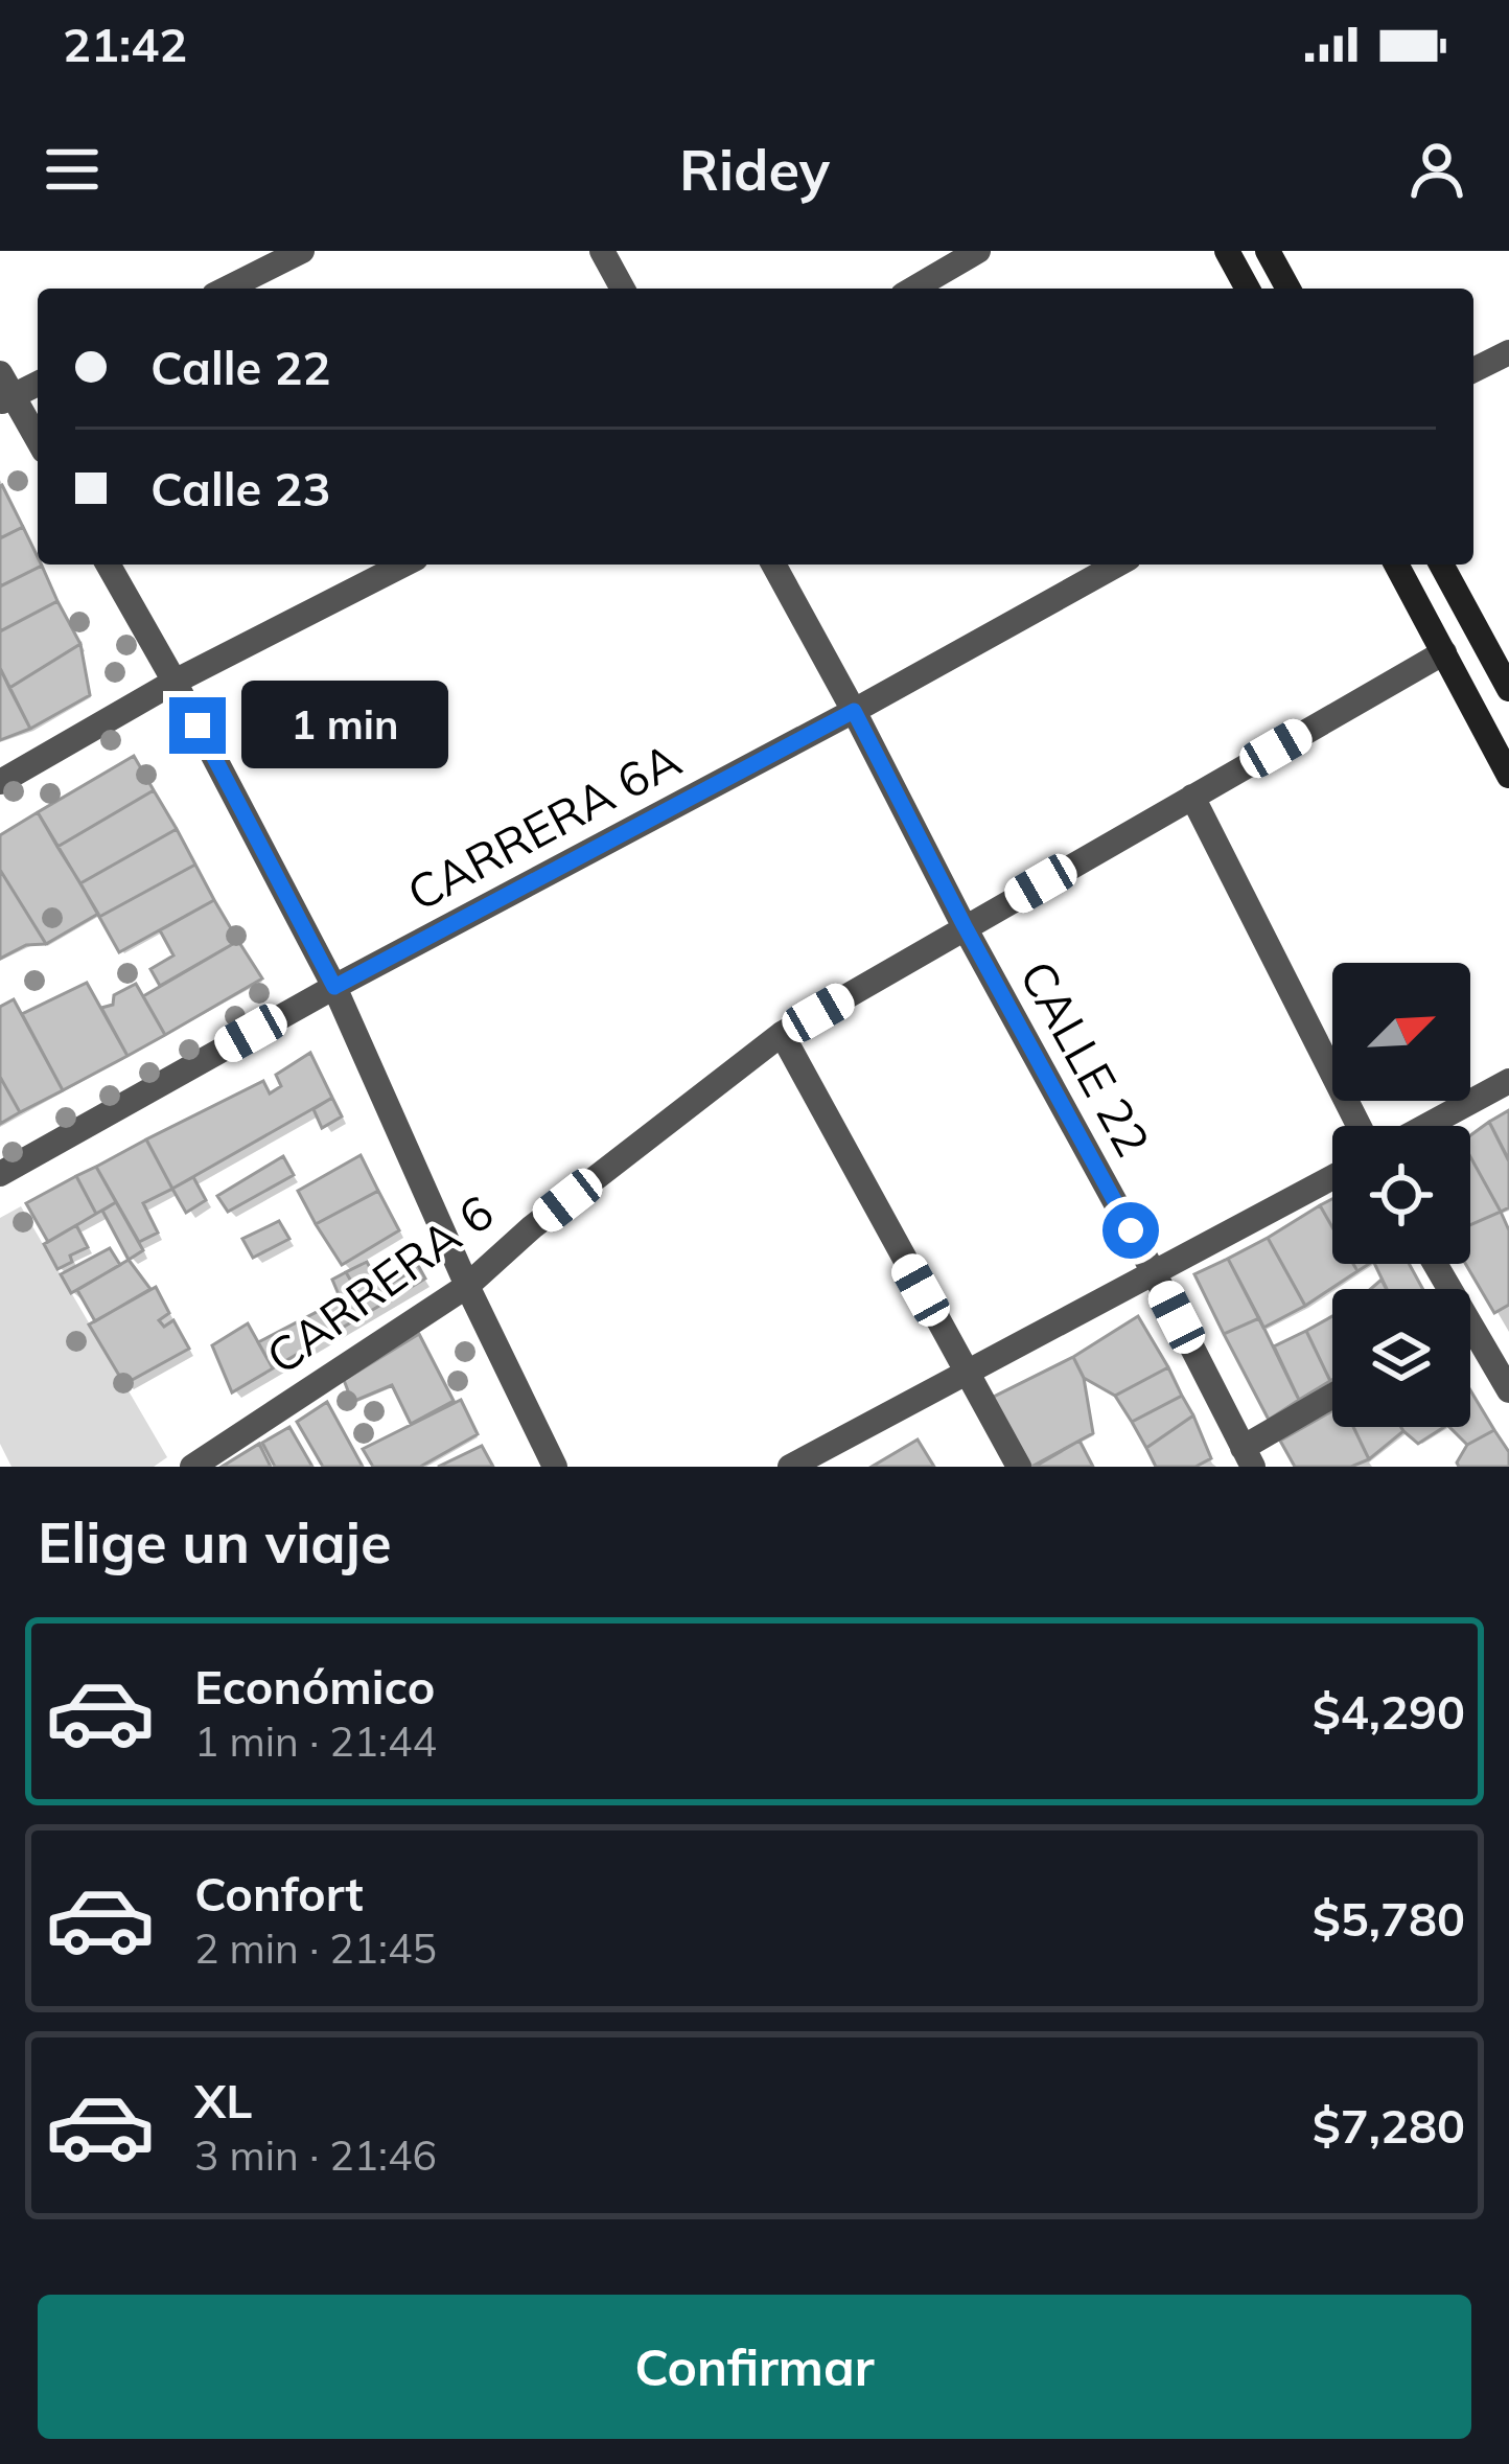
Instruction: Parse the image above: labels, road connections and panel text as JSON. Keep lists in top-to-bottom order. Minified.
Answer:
{"streets":{"street":["CARRERA 6A","CALLE 22","CARRERA 6"]},"crossings":[["CARRERA 6A","CALLE 22"],["CALLE 22","CARRERA 6"]],"north":"top right","page":{"status":"21:42","header":"Ridey","banner":["Calle 22","Calle 23"],"bubble":"1 min","heading":"Elige un viaje","list":[{"name":"Económico","note":"1 min · 21:44","value":"$4,290"},{"name":"Confort","note":"2 min · 21:45","value":"$5,780"},{"name":"XL","note":"3 min · 21:46","value":"$7,280"}],"buttons":"Confirmar"}}
